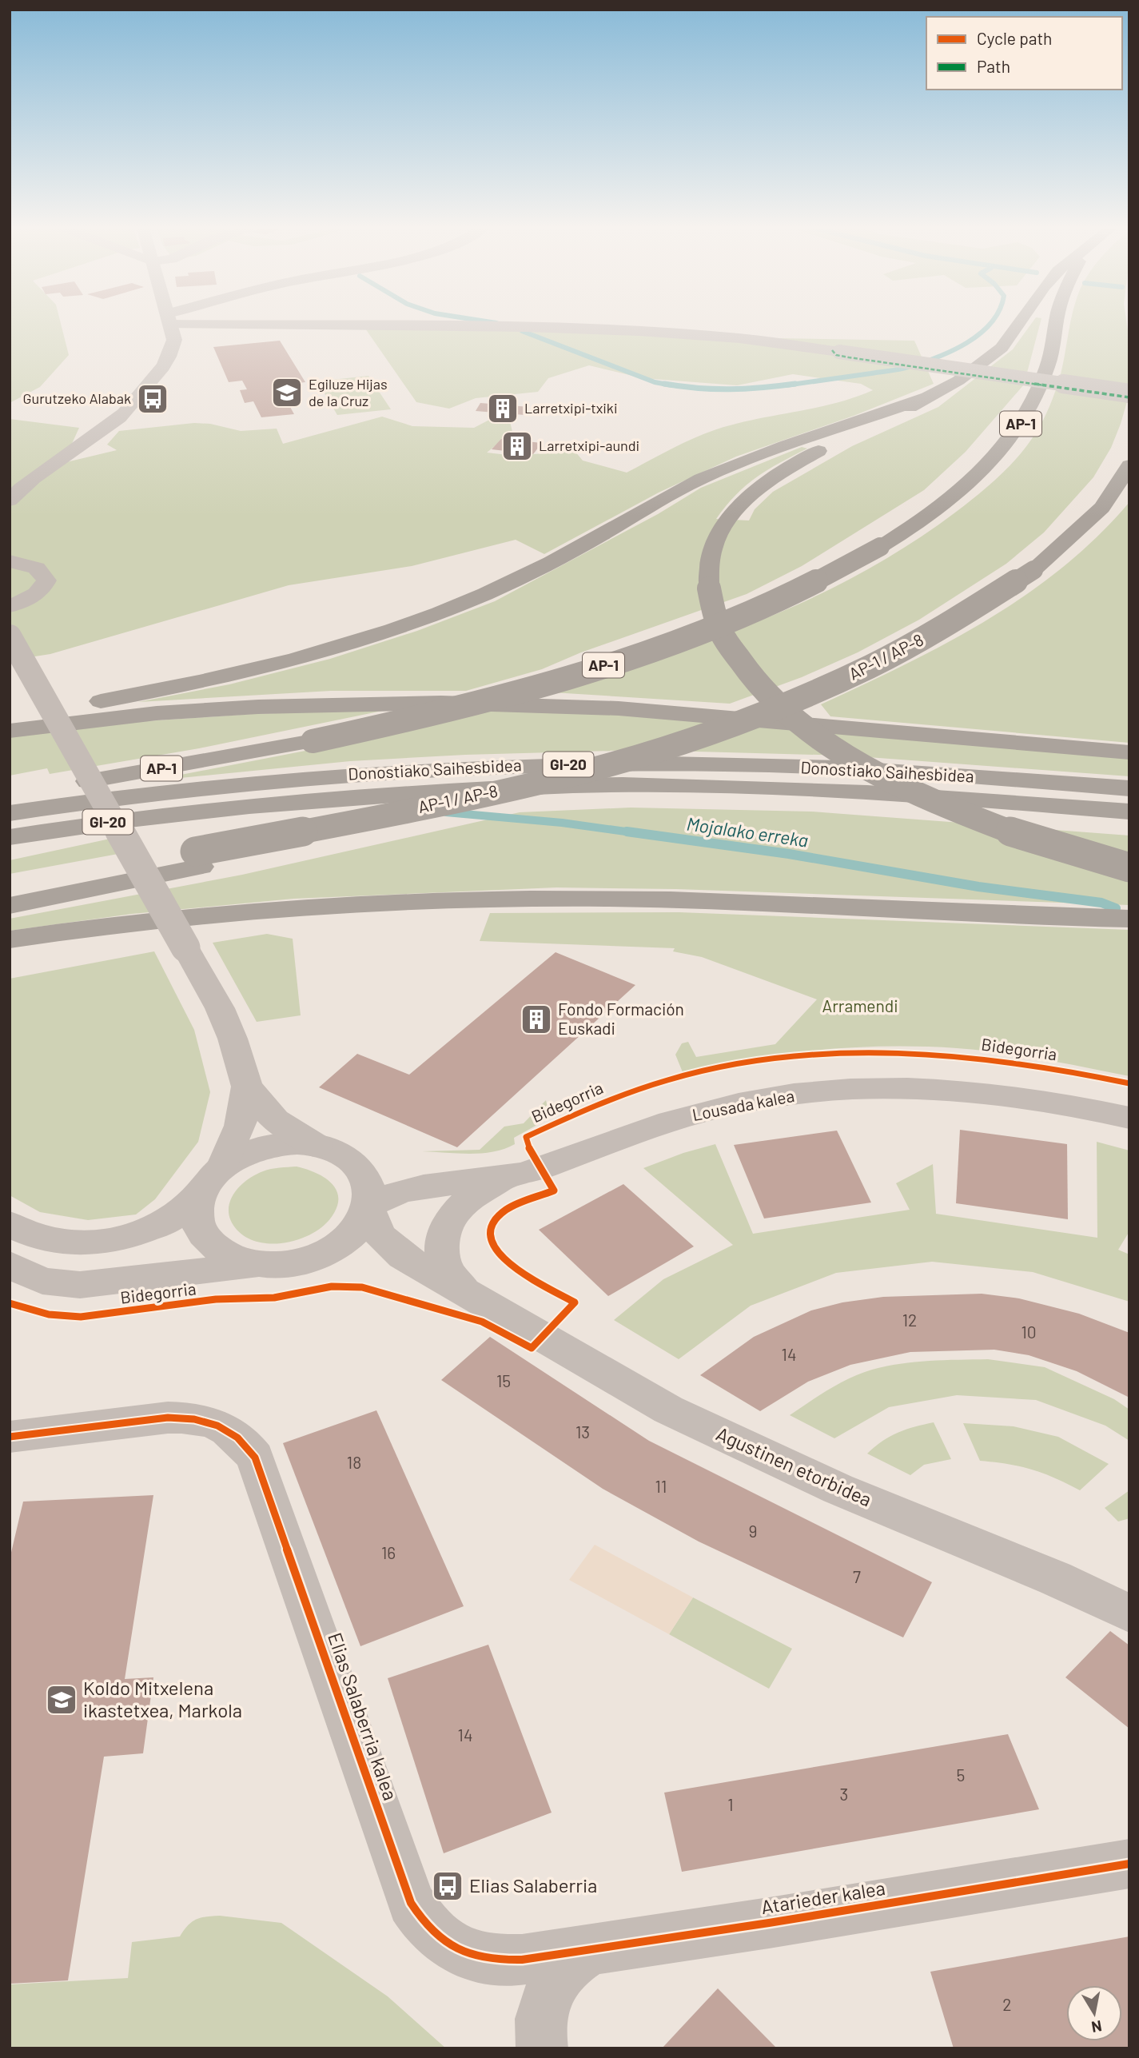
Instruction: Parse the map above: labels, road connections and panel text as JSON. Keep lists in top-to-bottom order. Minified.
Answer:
{"streets":{"highway":["AP-1","AP-1 / AP-8","GI-20","Donostiako Saihesbidea"],"street":["Lousada kalea","Agustinen etorbidea","Elias Salaberria kalea","Atarieder kalea"],"cycle path":["Bidegorria"]},"crossings":[["Lousada kalea","Agustinen etorbidea"],["Elias Salaberria kalea","Atarieder kalea"]],"water":["Mojalako erreka"],"parks":["Arramendi"],"places":{"school or university":["Egiluze Hijas de la Cruz","Koldo Mitxelena ikastetxea, Markola"],"bus stop":["Gurutzeko Alabak","Elias Salaberria"],"building":["Larretxipi-txiki","Larretxipi-aundi","Fondo Formación Euskadi"]},"house_numbers":["12","10","14","15","13","18","11","9","16","7","14","5","3","1","2"],"legend":["Cycle path","Path"],"north":"bottom"}
